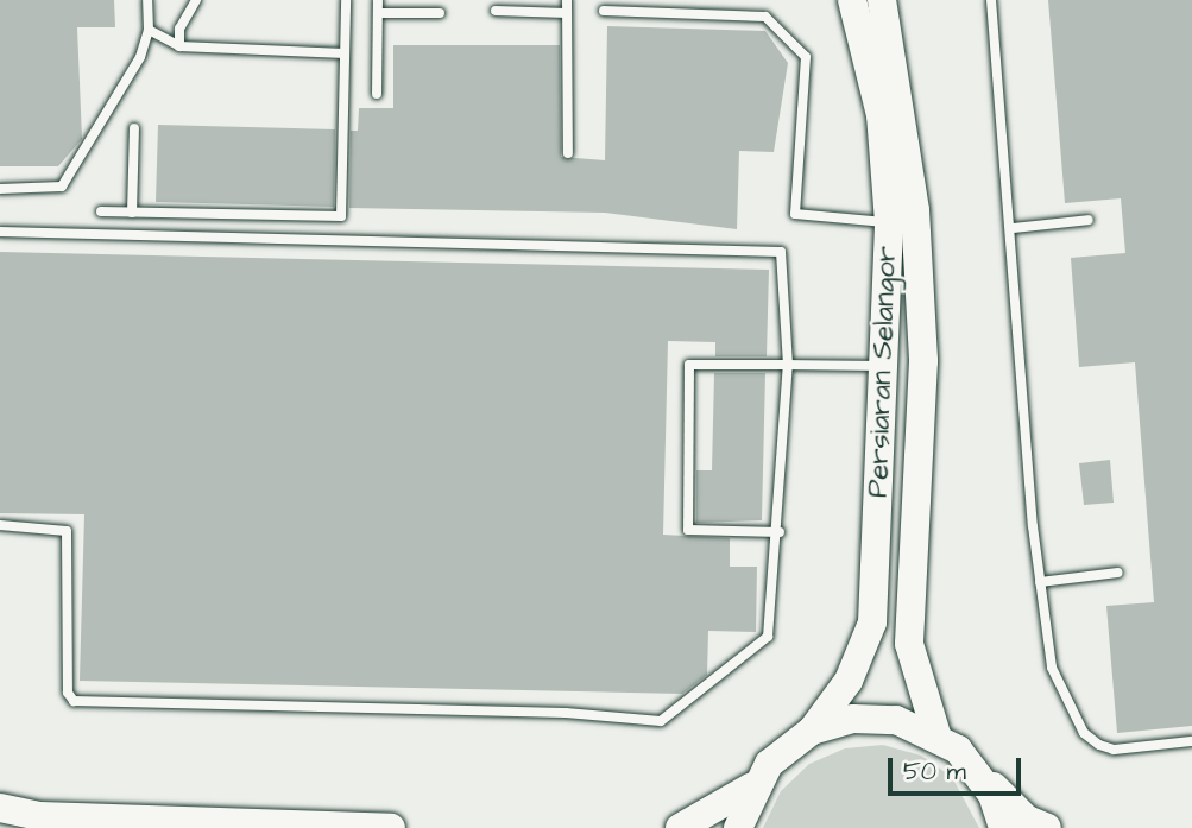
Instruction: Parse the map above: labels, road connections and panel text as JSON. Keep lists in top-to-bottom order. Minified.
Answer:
{"streets":{"main road":["Persiaran Selangor"]},"scale_bar":"50 m"}
